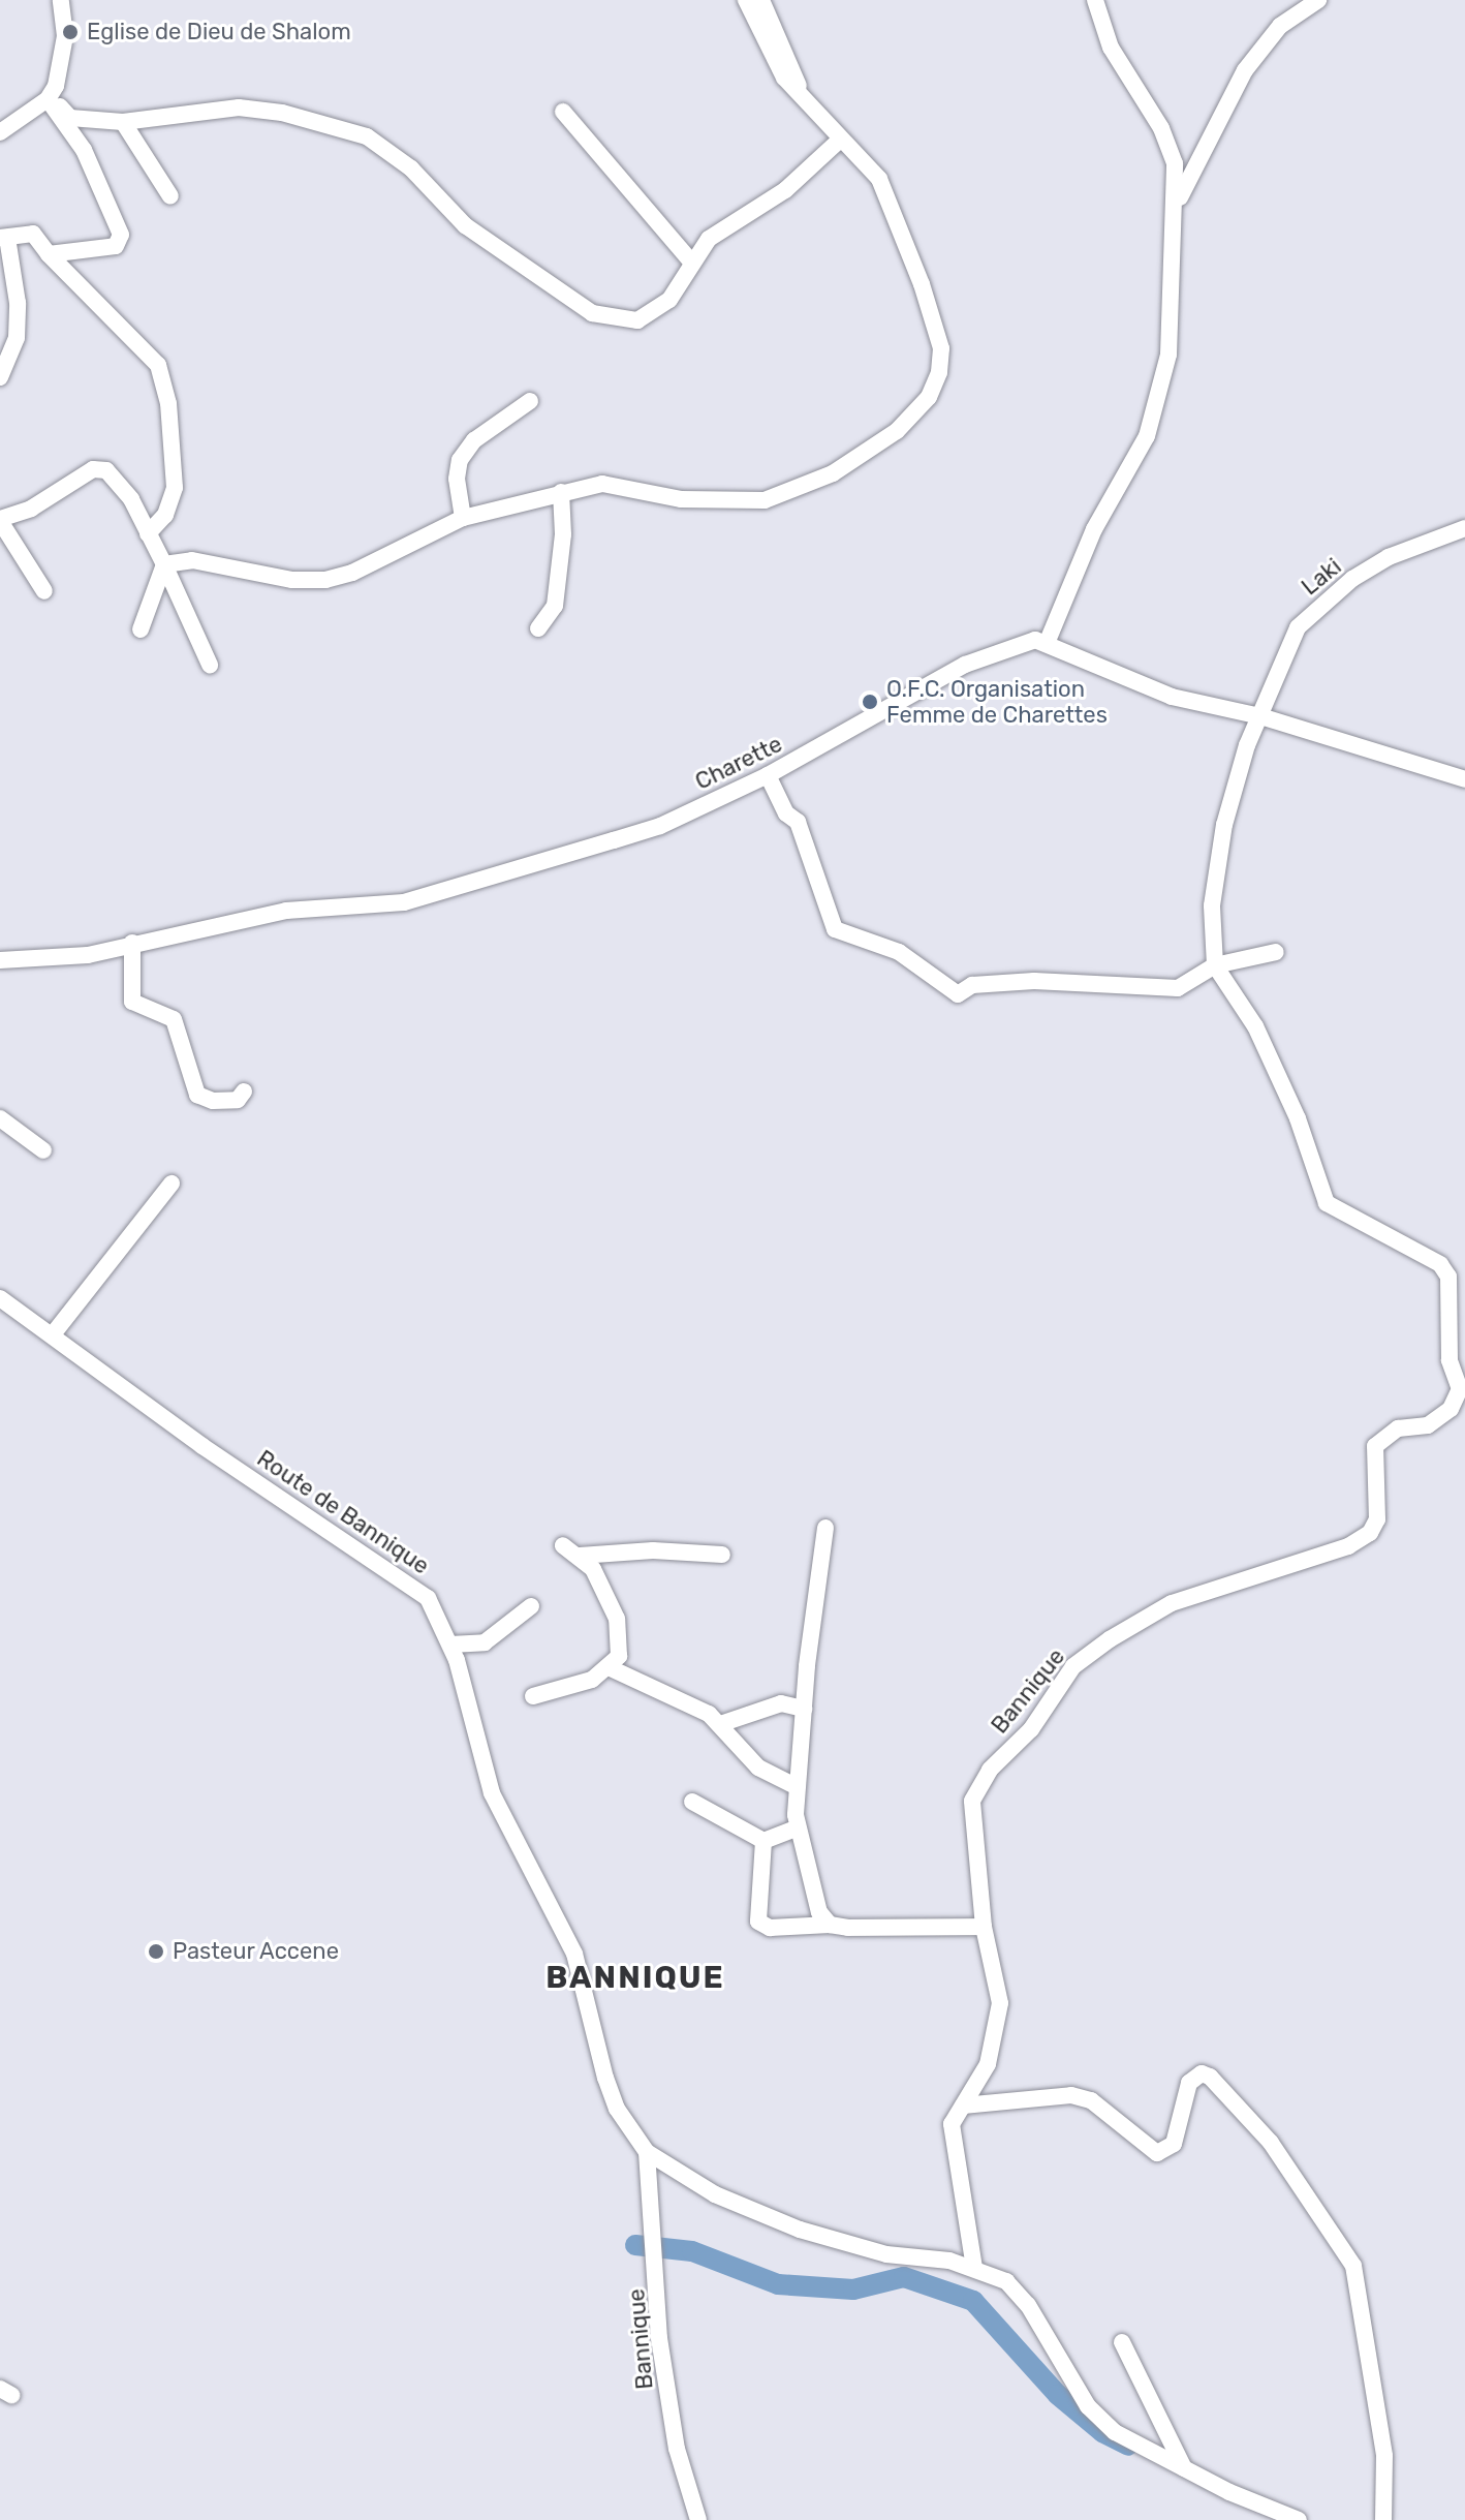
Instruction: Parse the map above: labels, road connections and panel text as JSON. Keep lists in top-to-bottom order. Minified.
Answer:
{"streets":{"street":["Laki","Charette","Route de Bannique","Bannique"]},"crossings":[["Laki","Bannique"],["Route de Bannique","Bannique"]],"districts":["BANNIQUE"],"places":["Eglise de Dieu de Shalom","O.F.C. Organisation Femme de Charettes","Pasteur Accene"]}
